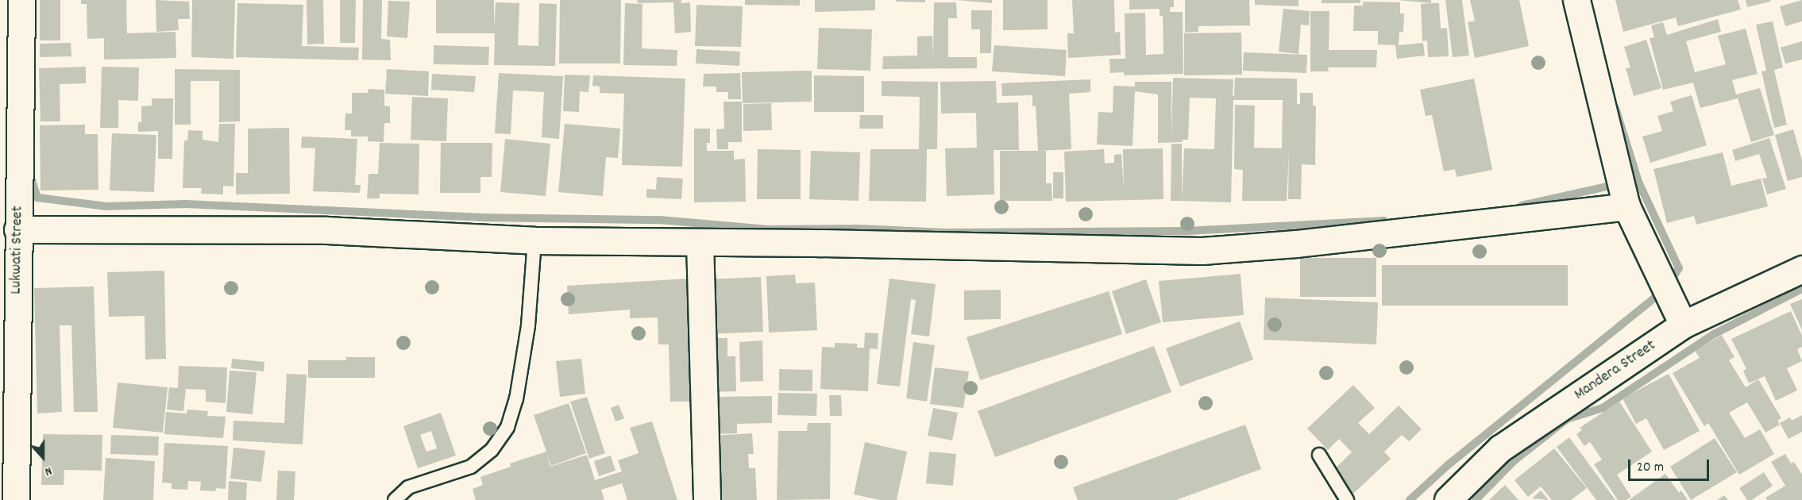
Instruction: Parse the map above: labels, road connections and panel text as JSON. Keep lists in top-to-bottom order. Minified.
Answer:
{"streets":{"street":["Lukwati Street","Mandera Street"]},"scale_bar":"20 m","north":"bottom"}
